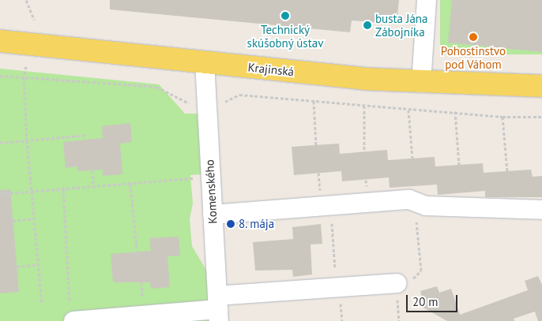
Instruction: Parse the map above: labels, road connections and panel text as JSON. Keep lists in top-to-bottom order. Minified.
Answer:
{"streets":{"main road":["Krajinská"],"street":["Komenského"]},"crossings":[["Krajinská","Komenského"]],"places":["Technický skúšobný ústav","busta Jána Zábojníka","Pohostinstvo pod Váhom","8. mája"],"scale_bar":"20 m"}
